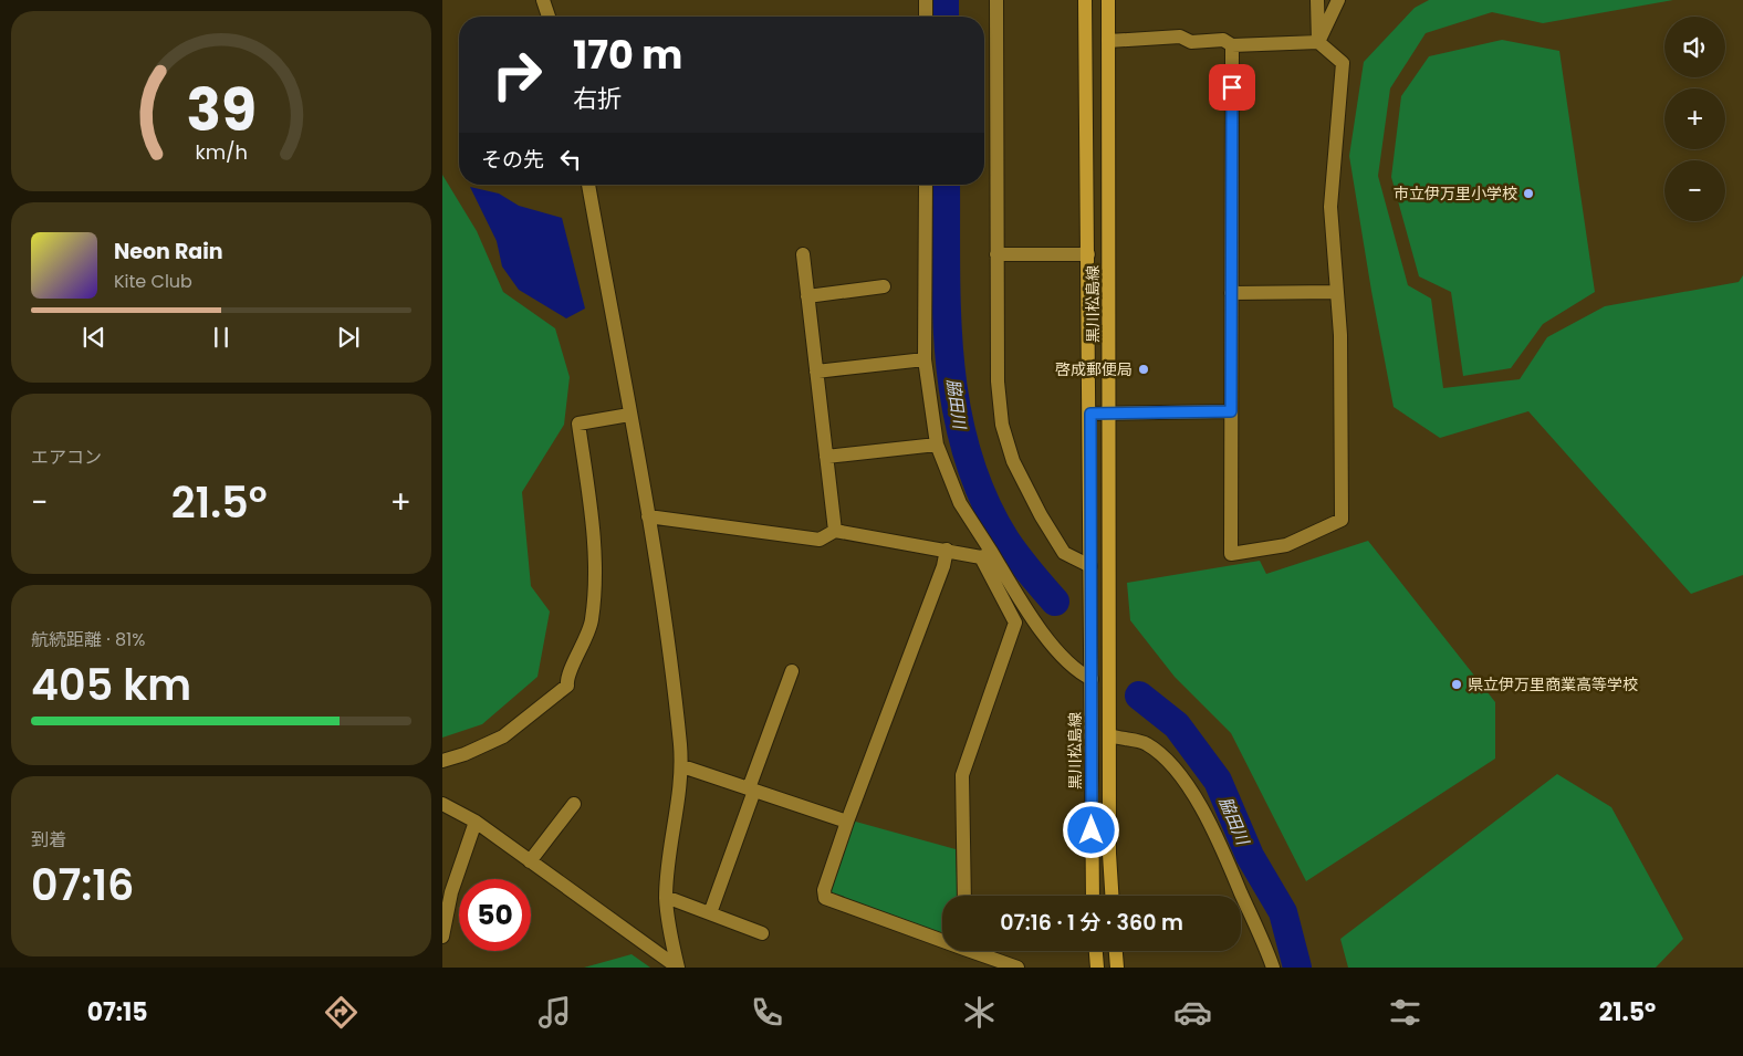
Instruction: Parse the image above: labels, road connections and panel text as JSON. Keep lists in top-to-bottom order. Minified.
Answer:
{"streets":{"main road":["黒川松島線"]},"water":["脇田川"],"places":["市立伊万里小学校","啓成郵便局","県立伊万里商業高等学校"],"page":{"map_buttons":["+","−"],"turn":["170 m","右折"],"then":"その先","song":["Neon Rain","Kite Club"],"tile":["エアコン",["航続距離 · 81%","405 km"],["到着","07:16"]],"heat":["−","21.5°","+"],"limit":"50","trip":"07:16 · 1 分 · 360 m","tabs":["07:15","21.5°"],"gauge":["39","km/h"]}}
